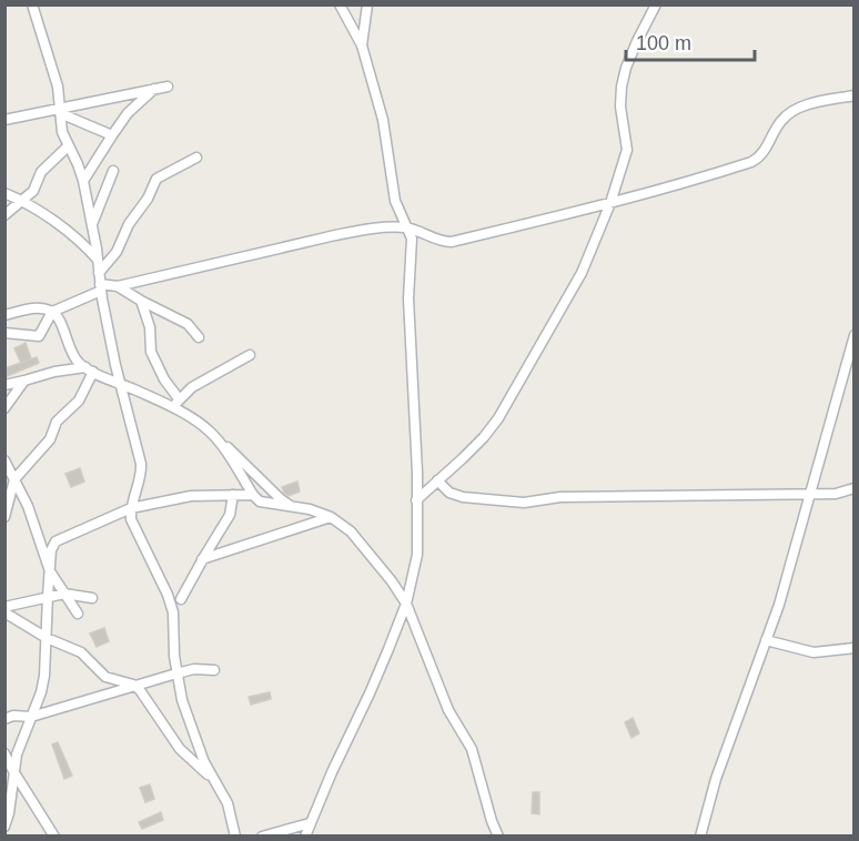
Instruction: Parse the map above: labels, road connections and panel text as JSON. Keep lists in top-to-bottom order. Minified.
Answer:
{"scale_bar":"100 m"}
